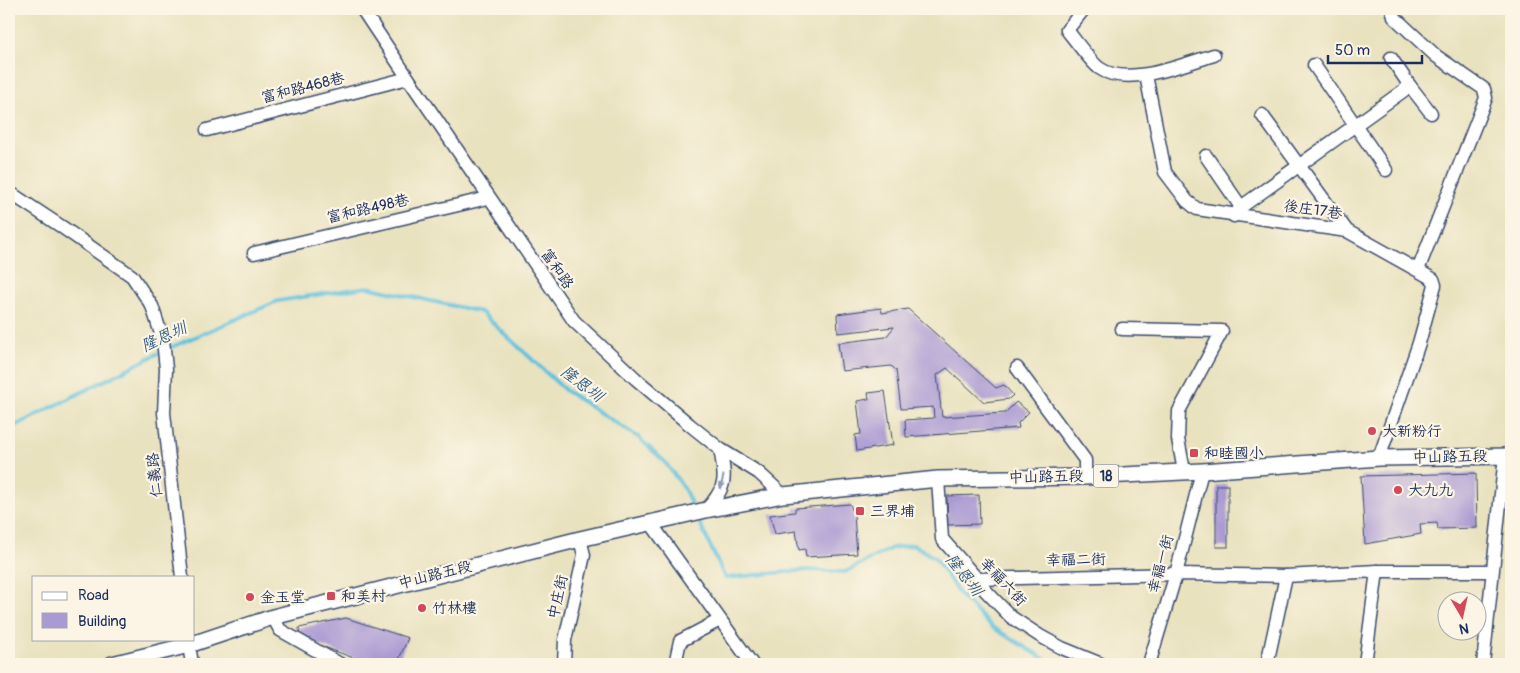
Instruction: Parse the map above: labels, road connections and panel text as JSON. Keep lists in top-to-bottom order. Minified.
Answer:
{"streets":{"main road":["中山路五段","18"],"street":["富和路468巷","富和路498巷","後庄17巷","富和路","仁義路","幸福二街","幸福一街","幸福六街","中庄街"]},"crossings":[["富和路468巷","富和路"],["富和路498巷","富和路"],["後庄17巷","中山路五段"],["富和路","中山路五段"],["中山路五段","幸福一街"],["中山路五段","幸福六街"],["中山路五段","中庄街"],["幸福二街","幸福一街"],["幸福二街","幸福六街"]],"water":["隆恩圳"],"places":{"other":["大新粉行","大九九","金玉堂","竹林樓"],"transit":["和睦國小","三界埔","和美村"]},"legend":["Road","Building"],"scale_bar":"50 m","north":"bottom"}
